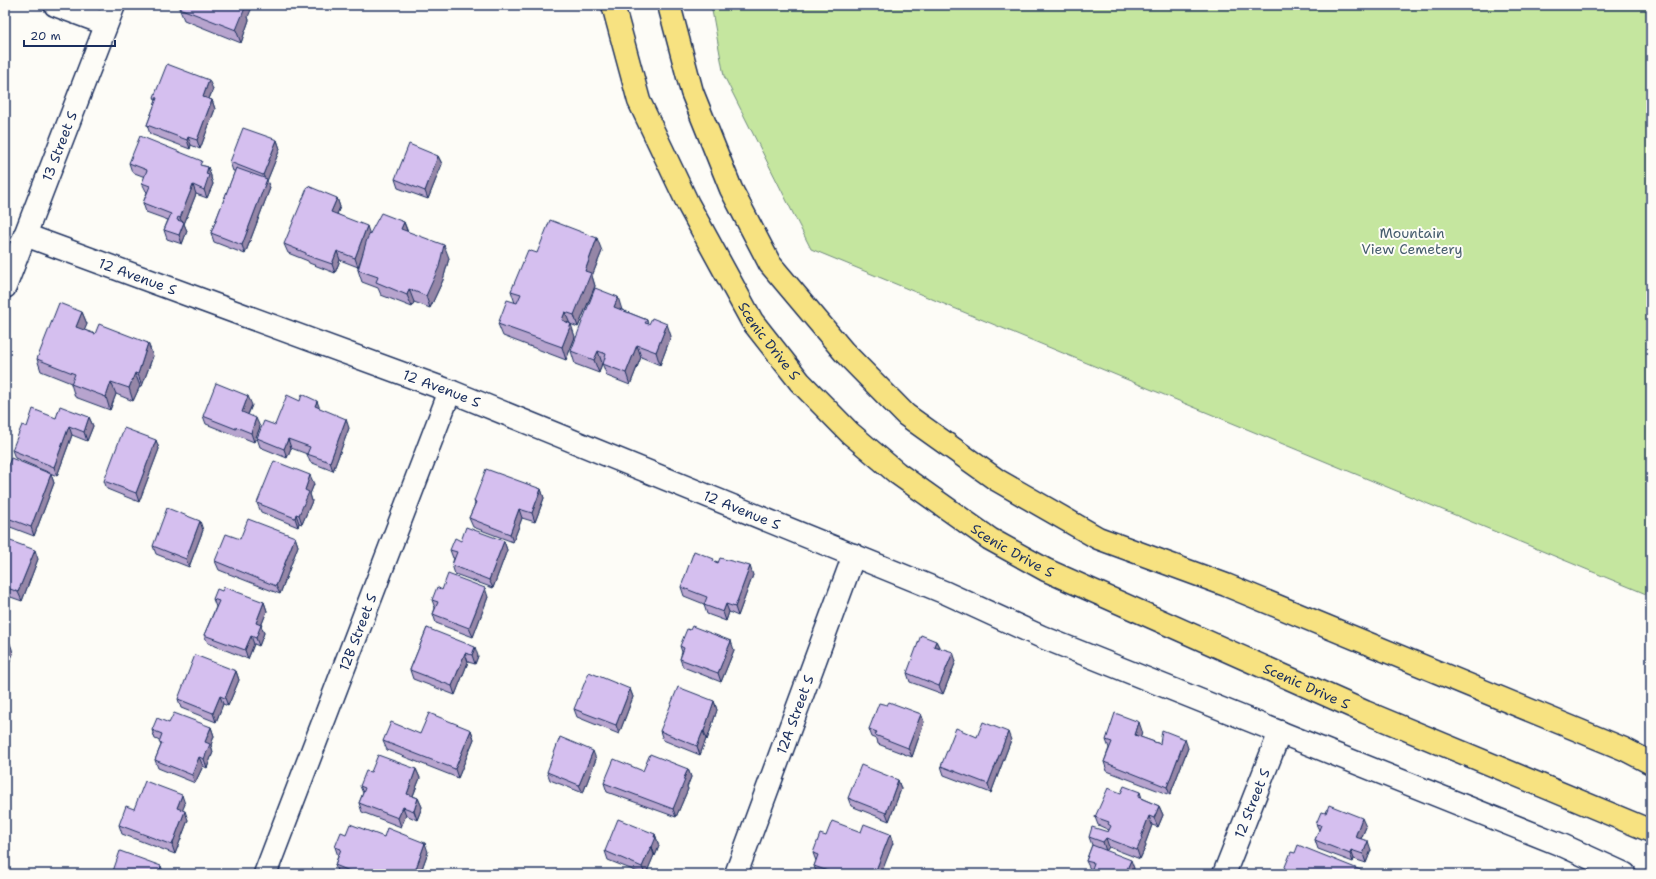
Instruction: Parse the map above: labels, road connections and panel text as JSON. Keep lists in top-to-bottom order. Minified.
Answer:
{"streets":{"main road":["Scenic Drive S"],"street":["13 Street S","12 Avenue S","12B Street S","12A Street S","12 Street S"]},"crossings":[["13 Street S","12 Avenue S"],["12 Avenue S","12B Street S"],["12 Avenue S","12A Street S"]],"parks":["Mountain View Cemetery"],"scale_bar":"20 m"}
